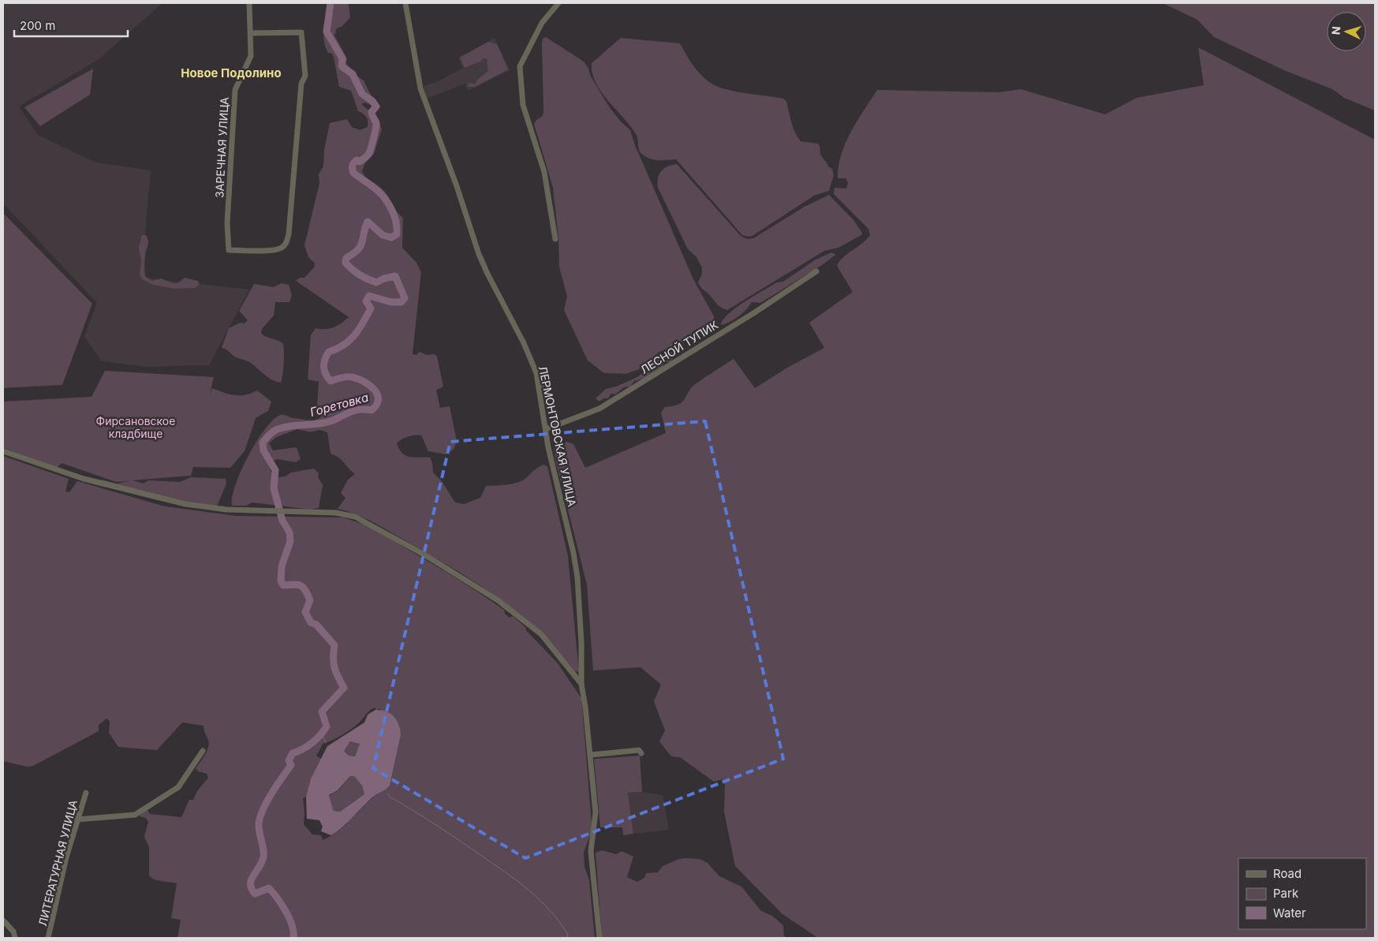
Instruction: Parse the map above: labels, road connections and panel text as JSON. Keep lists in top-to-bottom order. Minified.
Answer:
{"streets":{"street":["ЗАРЕЧНАЯ УЛИЦА","ЛЕСНОЙ ТУПИК","ЛЕРМОНТОВСКАЯ УЛИЦА","ЛИТЕРАТУРНАЯ УЛИЦА"]},"crossings":[["ЛЕСНОЙ ТУПИК","ЛЕРМОНТОВСКАЯ УЛИЦА"]],"districts":["Новое Подолино"],"water":["Горетовка"],"parks":["Фирсановское кладбище"],"legend":["Road","Park","Water"],"scale_bar":"200 m","north":"left"}
